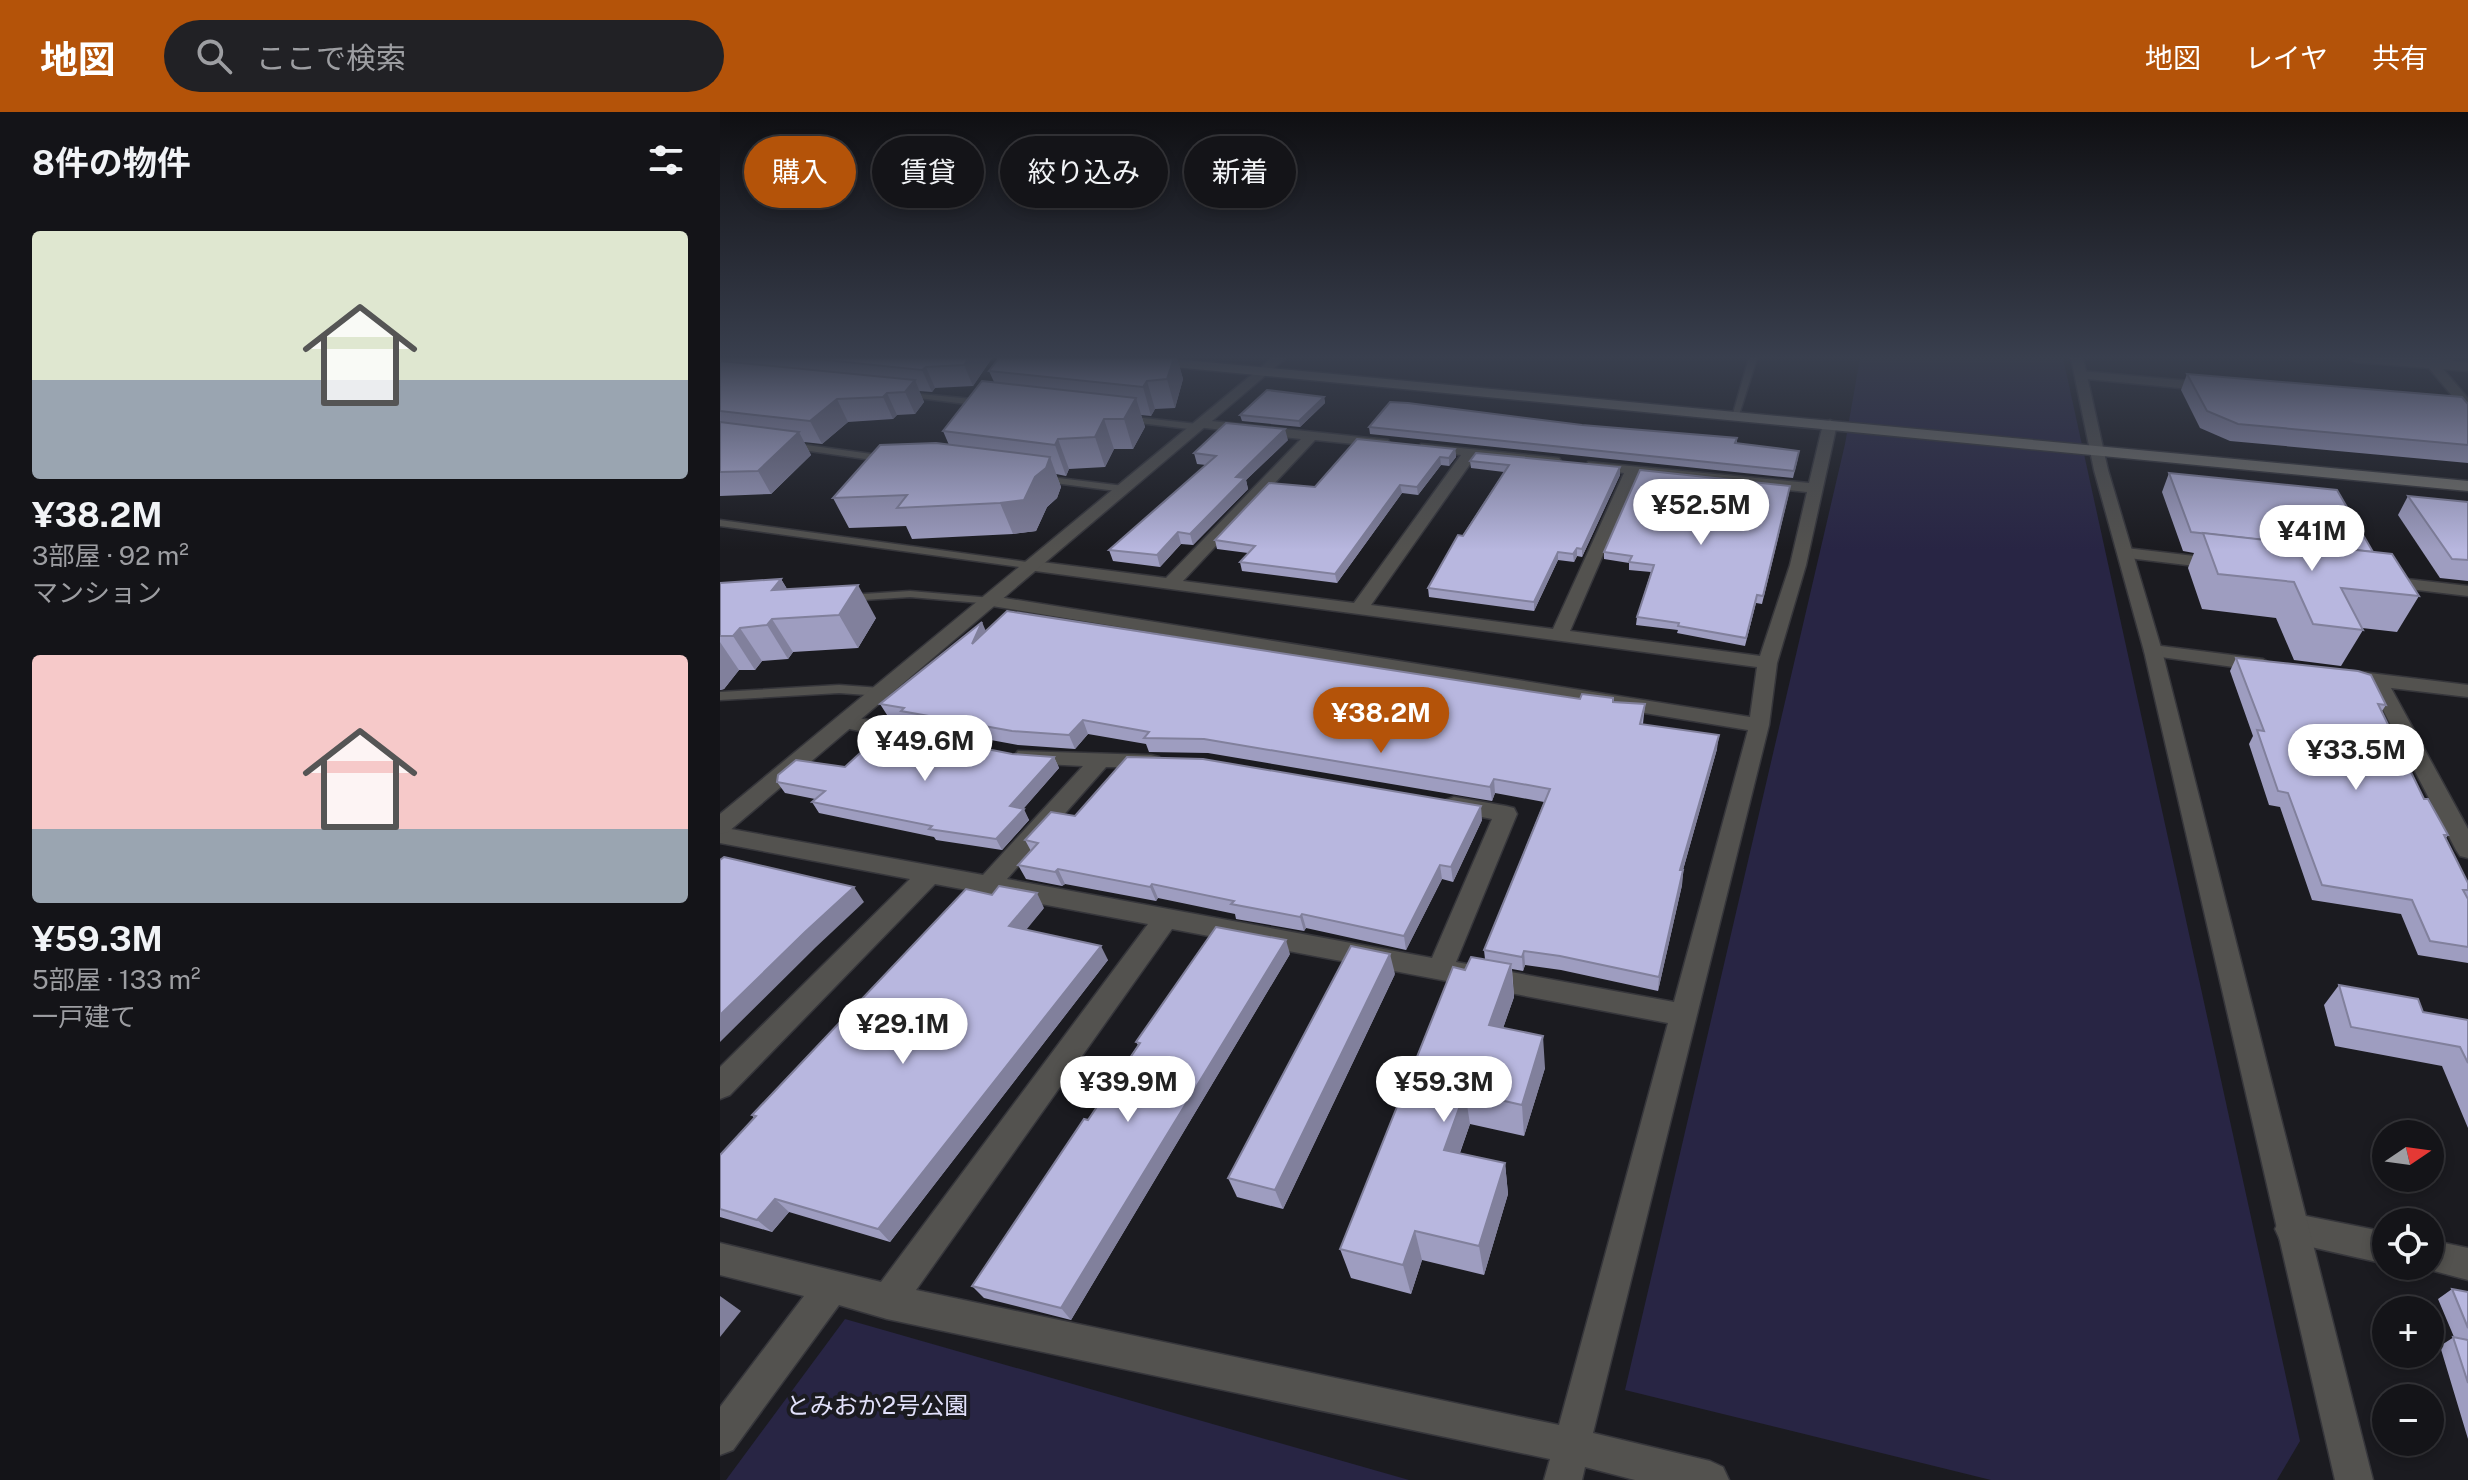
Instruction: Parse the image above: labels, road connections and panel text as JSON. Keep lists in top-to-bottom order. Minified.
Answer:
{"parks":["とみおか2号公園"],"north":"right","page":{"header":"地図","search":"ここで検索","nav":["地図","レイヤ","共有"],"heading":"8件の物件","chip":["購入","賃貸","絞り込み","新着"],"list":[{"name":"¥38.2M","note":"3部屋 · 92 m² · マンション"},{"name":"¥59.3M","note":"5部屋 · 133 m² · 一戸建て"}],"price":["¥52.5M","¥41M","¥38.2M","¥49.6M","¥33.5M","¥29.1M","¥39.9M","¥59.3M"],"map_buttons":["+","−"]}}
